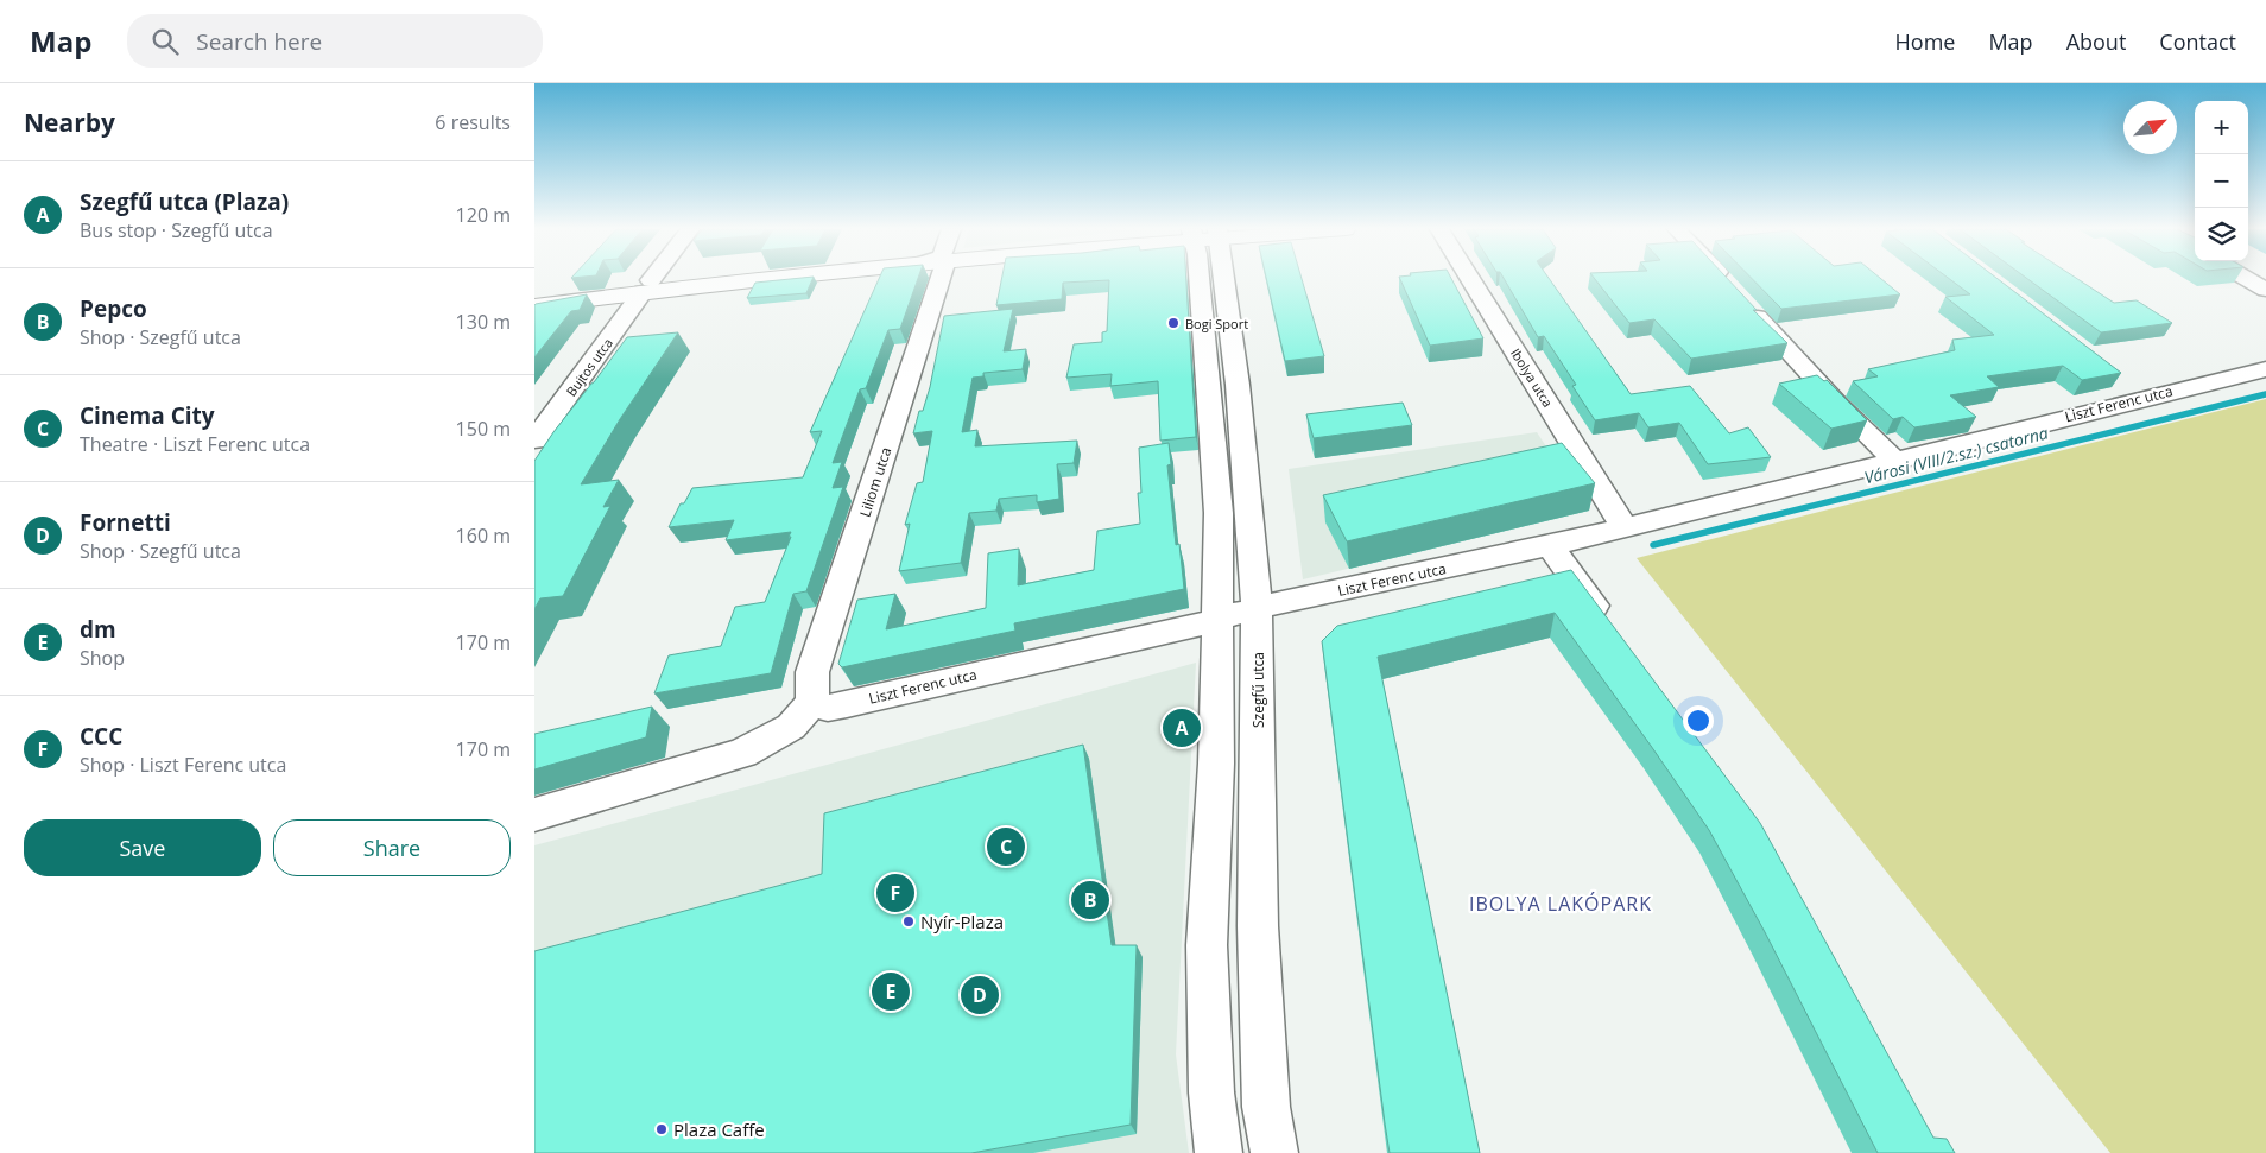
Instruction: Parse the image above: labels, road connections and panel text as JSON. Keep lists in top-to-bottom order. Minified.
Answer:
{"streets":{"street":["Bujtos utca","Ibolya utca","Liszt Ferenc utca","Liliom utca","Szegfű utca"]},"crossings":[["Ibolya utca","Liszt Ferenc utca"],["Liszt Ferenc utca","Liliom utca"],["Liszt Ferenc utca","Szegfű utca"]],"districts":["IBOLYA LAKÓPARK"],"water":["Városi (VIII/2.sz.) csatorna"],"places":["Bogi Sport","Nyír-Plaza","Plaza Caffe"],"north":"top right","page":{"header":"Map","search":"Search here","nav":["Home","Map","About","Contact"],"heading":["Nearby","6 results"],"map_buttons":["+","−"],"list":[{"mark":"A","name":"Szegfű utca (Plaza)","note":"Bus stop · Szegfű utca","value":"120 m"},{"mark":"B","name":"Pepco","note":"Shop · Szegfű utca","value":"130 m"},{"mark":"C","name":"Cinema City","note":"Theatre · Liszt Ferenc utca","value":"150 m"},{"mark":"D","name":"Fornetti","note":"Shop · Szegfű utca","value":"160 m"},{"mark":"E","name":"dm","note":"Shop","value":"170 m"},{"mark":"F","name":"CCC","note":"Shop · Liszt Ferenc utca","value":"170 m"}],"pins":["A","C","F","B","E","D"],"buttons":["Save","Share"]}}
